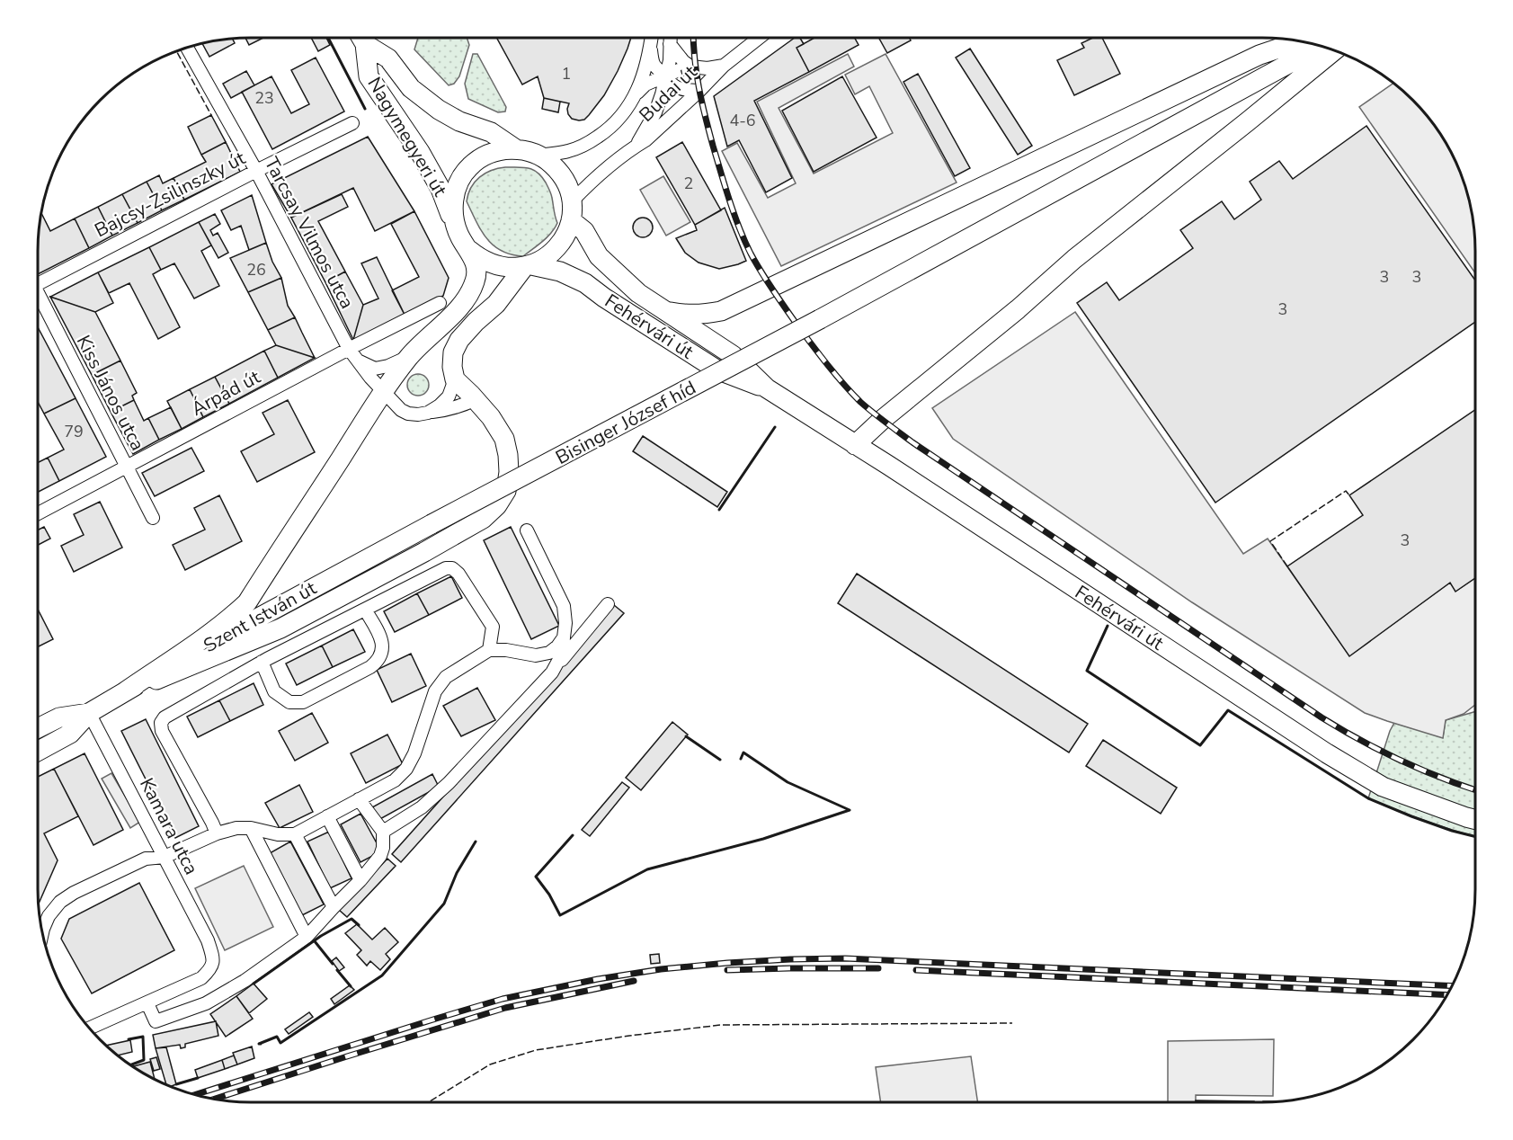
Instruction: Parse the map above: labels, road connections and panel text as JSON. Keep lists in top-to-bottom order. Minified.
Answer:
{"streets":{"main road":["Nagymegyeri út","Fehérvári út","Bisinger József híd","Szent István út"],"street":["Budai út","Bajcsy-Zsilinszky út","Tarcsay Vilmos utca","Kiss János utca","Árpád út","Kamara utca"]},"crossings":[["Budai út","Nagymegyeri út"],["Budai út","Fehérvári út"],["Nagymegyeri út","Fehérvári út"],["Bajcsy-Zsilinszky út","Tarcsay Vilmos utca"],["Tarcsay Vilmos utca","Árpád út"],["Kiss János utca","Árpád út"],["Bisinger József híd","Szent István út"],["Szent István út","Kamara utca"]],"house_numbers":["1","23","4-6","2","26","3","3","3","79","3"]}
